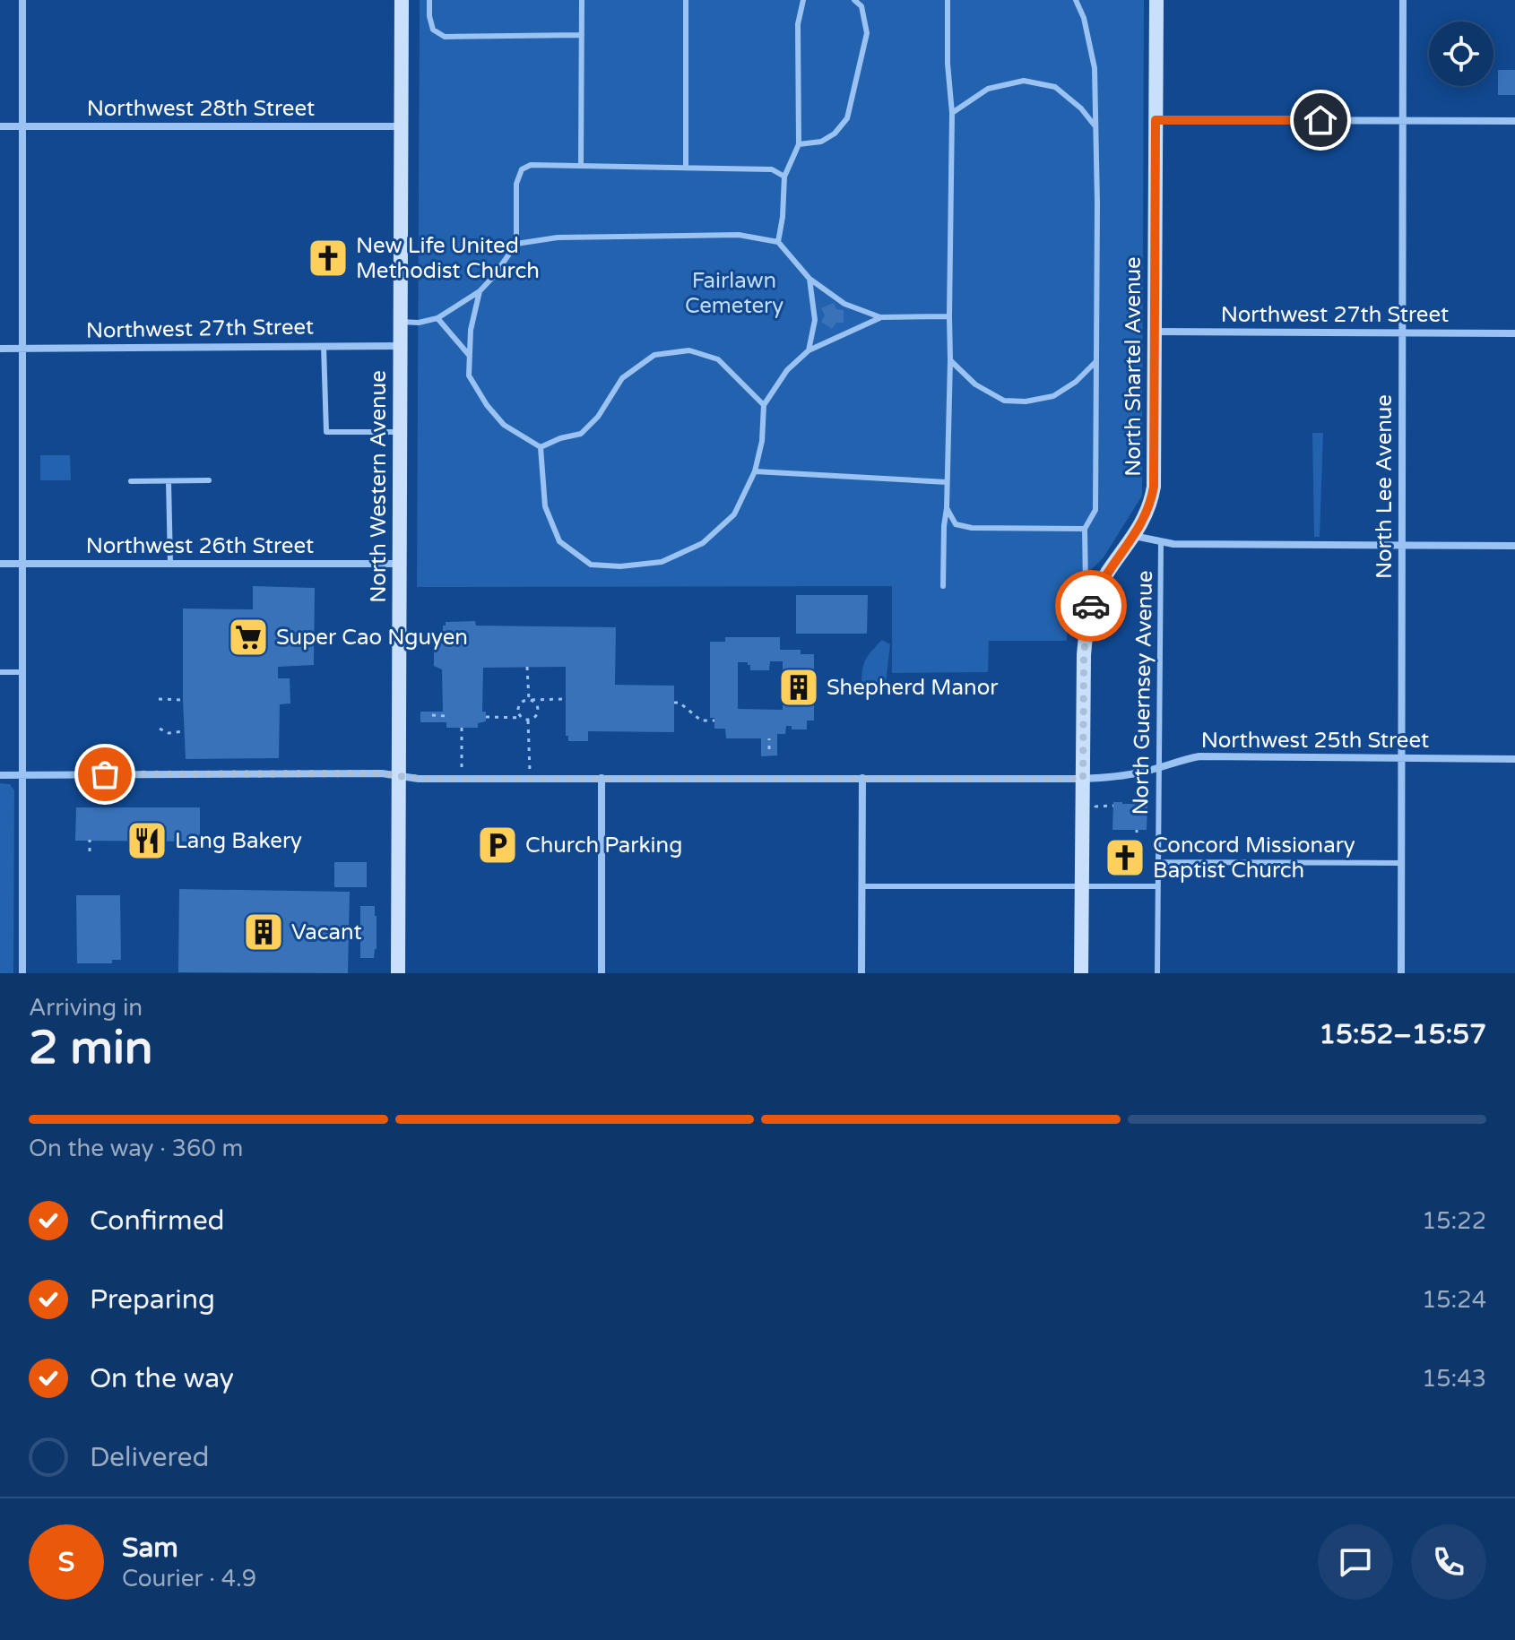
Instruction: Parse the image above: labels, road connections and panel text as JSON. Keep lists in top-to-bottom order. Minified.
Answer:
{"streets":{"street":["Northwest 28th Street","Northwest 27th Street","North Shartel Avenue","North Western Avenue","North Lee Avenue","Northwest 26th Street","Northwest 25th Street"],"lane":["North Guernsey Avenue"]},"crossings":[["Northwest 28th Street","North Western Avenue"],["Northwest 27th Street","North Shartel Avenue"],["Northwest 27th Street","North Western Avenue"],["Northwest 27th Street","North Lee Avenue"],["North Shartel Avenue","Northwest 25th Street"],["North Western Avenue","Northwest 26th Street"],["North Western Avenue","Northwest 25th Street"],["North Lee Avenue","Northwest 25th Street"],["North Guernsey Avenue","Northwest 25th Street"]],"parks":["Fairlawn Cemetery"],"places":{"church":["New Life United Methodist Church","Concord Missionary Baptist Church"],"supermarket":["Super Cao Nguyen"],"building":["Shepherd Manor","Vacant"],"restaurant":["Lang Bakery"],"parking":["Church Parking"]},"page":{"heading":["2 min","Arriving in","15:52–15:57"],"panel":["Sam","Courier · 4.9"],"bar":"On the way · 360 m","list":[["Confirmed","15:22"],["Preparing","15:24"],["On the way","15:43"],"Delivered"],"round":"S"}}
